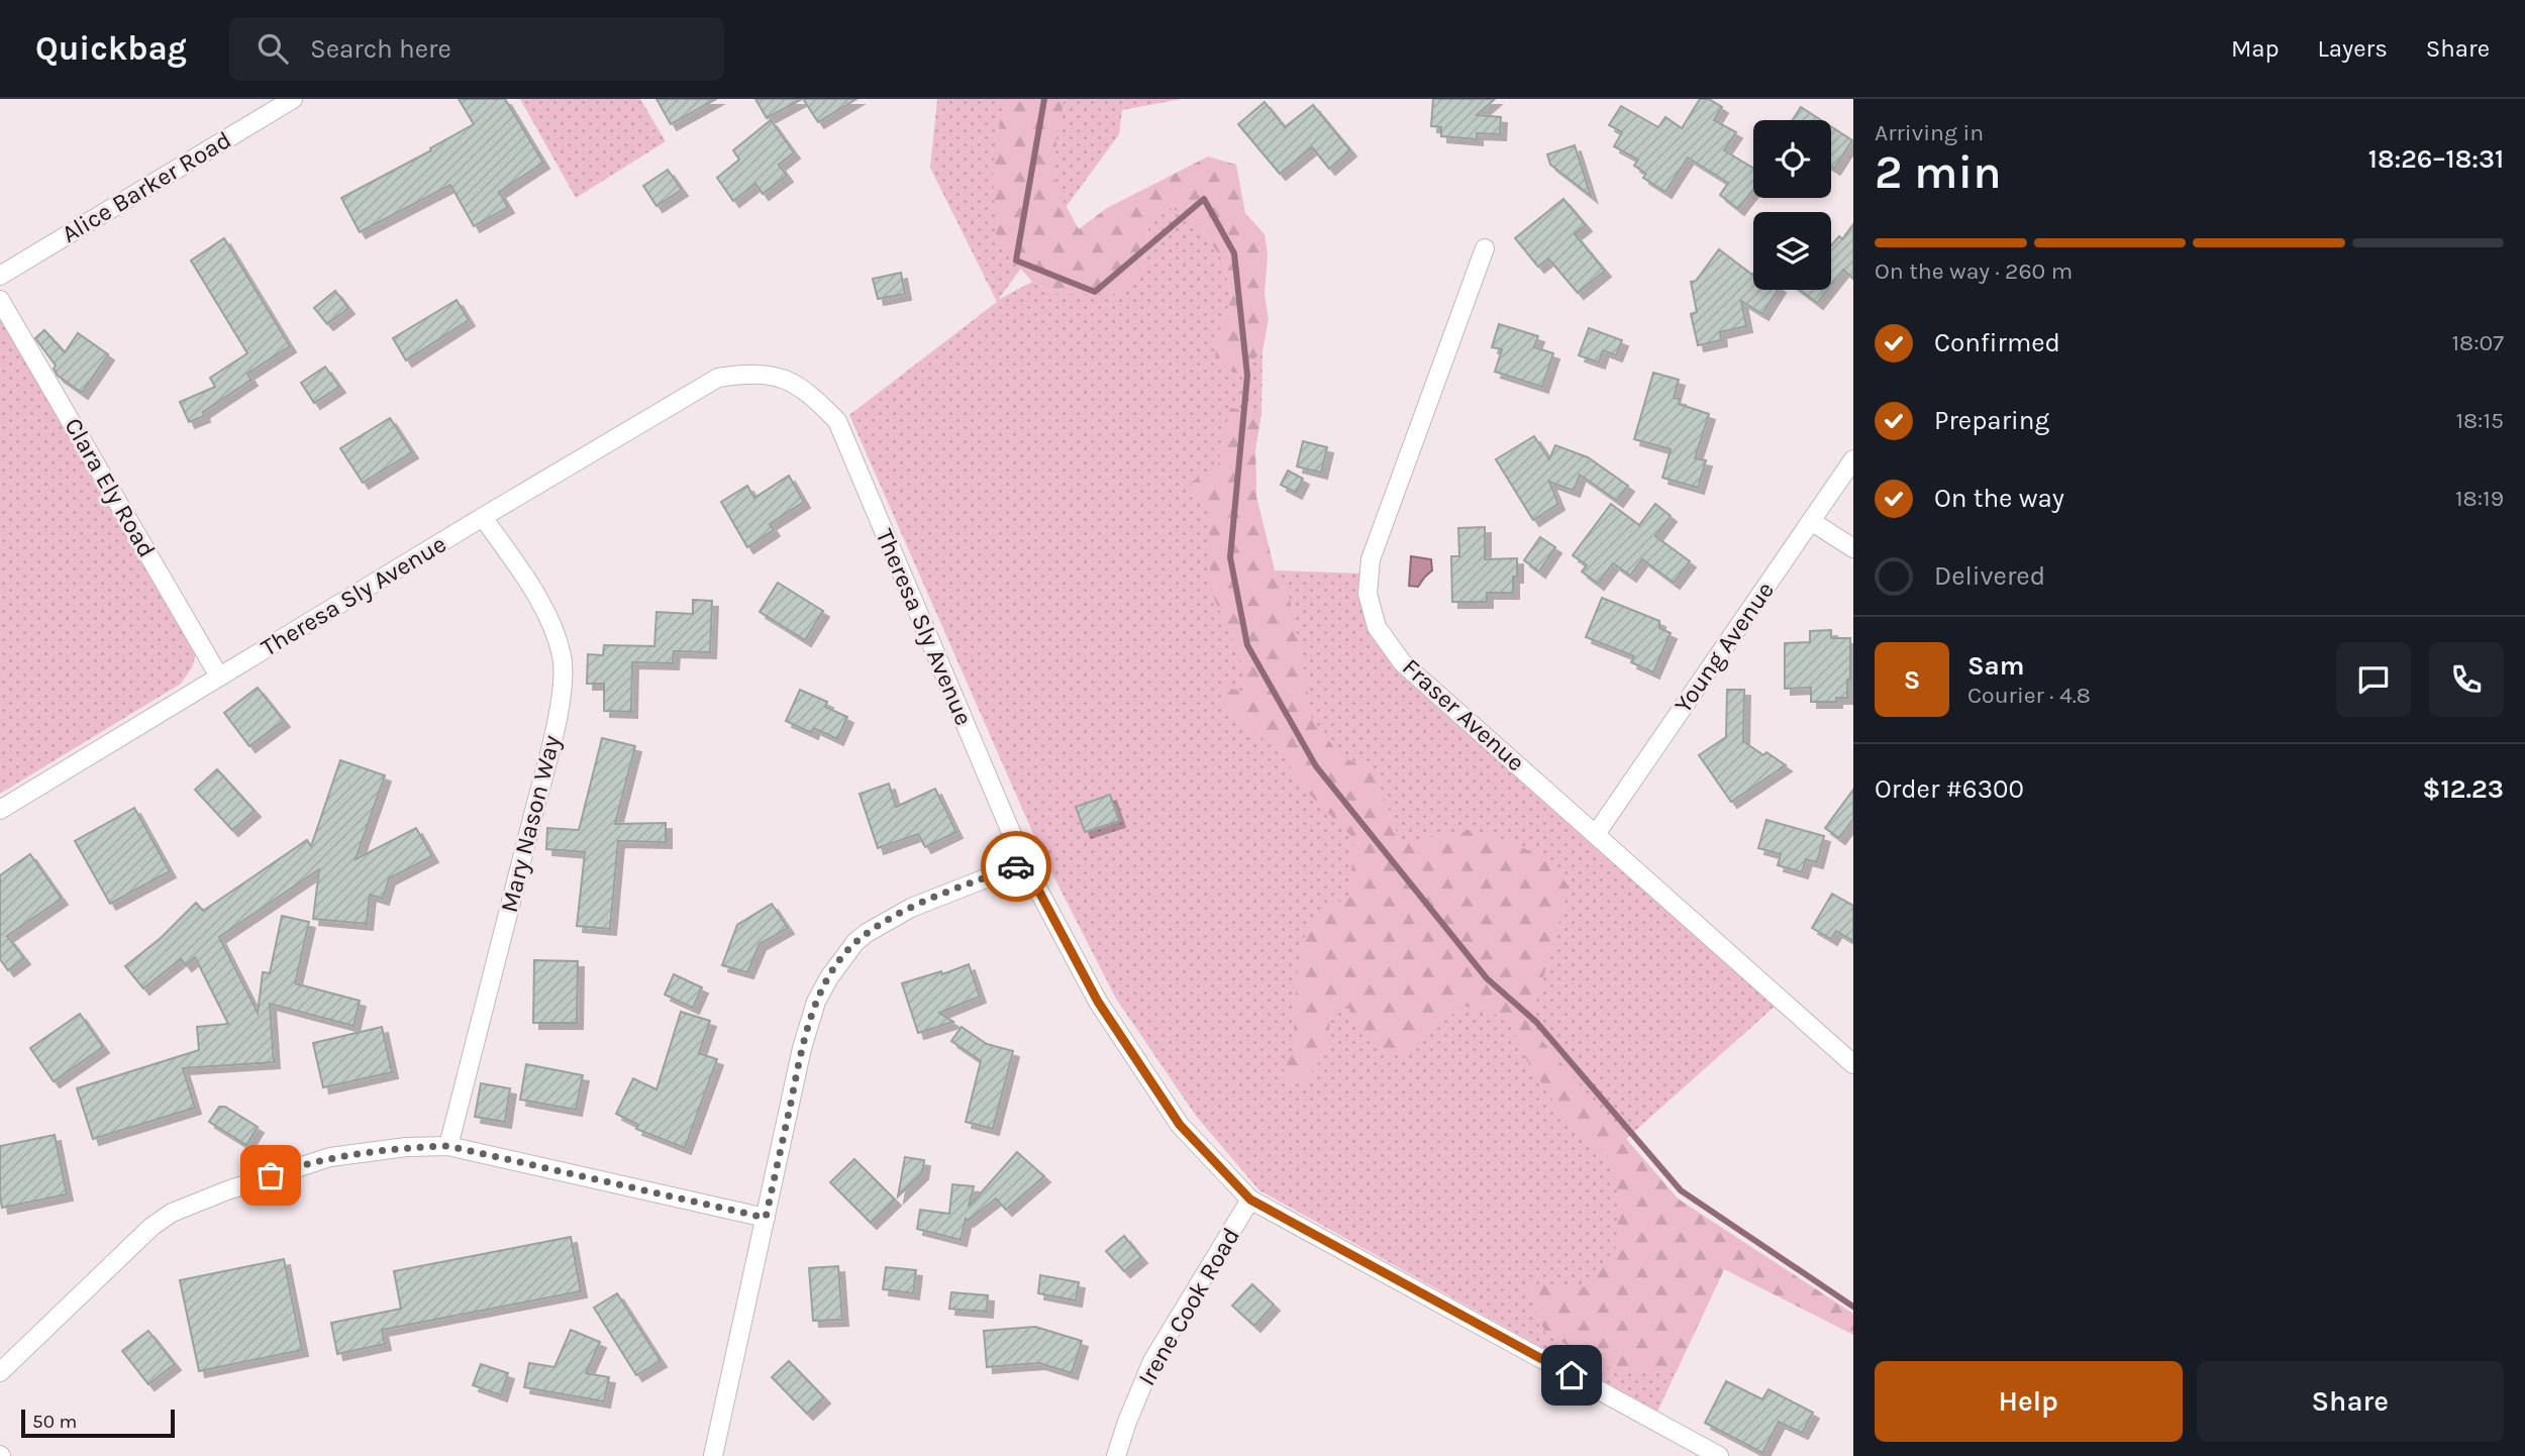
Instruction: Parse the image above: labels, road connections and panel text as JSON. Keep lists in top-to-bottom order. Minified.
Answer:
{"streets":{"street":["Alice Barker Road","Clara Ely Road","Theresa Sly Avenue","Young Avenue","Fraser Avenue","Mary Nason Way","Irene Cook Road"]},"crossings":[["Clara Ely Road","Theresa Sly Avenue"],["Theresa Sly Avenue","Mary Nason Way"],["Theresa Sly Avenue","Irene Cook Road"],["Young Avenue","Fraser Avenue"]],"scale_bar":"50 m","page":{"header":"Quickbag","search":"Search here","nav":["Map","Layers","Share"],"heading":["2 min","Arriving in","18:26–18:31"],"panel":["Sam","Courier · 4.8","Order #6300","$12.23"],"bar":"On the way · 260 m","list":[["Confirmed","18:07"],["Preparing","18:15"],["On the way","18:19"],"Delivered"],"round":"S","buttons":["Help","Share"],"scale":"50 m"}}
